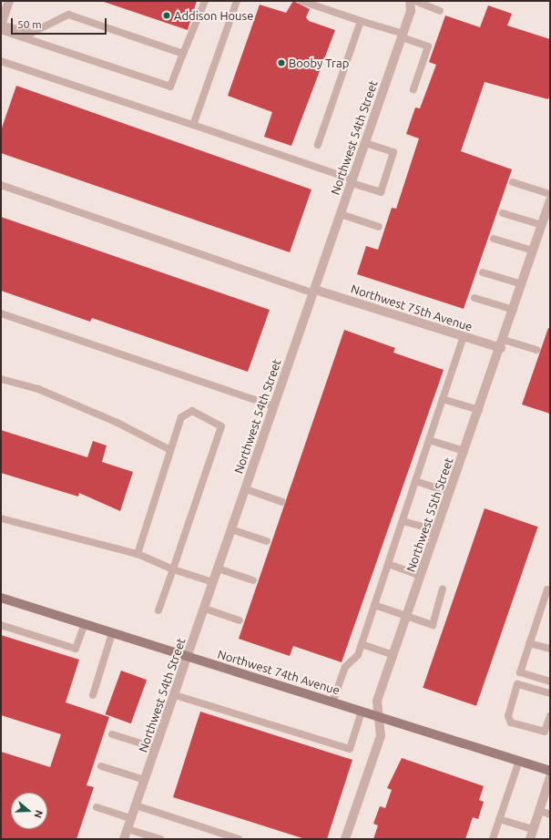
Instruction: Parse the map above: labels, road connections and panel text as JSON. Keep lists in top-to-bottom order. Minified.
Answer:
{"streets":{"street":["Northwest 54th Street","Northwest 75th Avenue","Northwest 55th Street","Northwest 74th Avenue"]},"crossings":[["Northwest 54th Street","Northwest 75th Avenue"],["Northwest 54th Street","Northwest 74th Avenue"],["Northwest 75th Avenue","Northwest 55th Street"],["Northwest 55th Street","Northwest 74th Avenue"]],"places":["Addison House","Booby Trap"],"scale_bar":"50 m","north":"right"}
